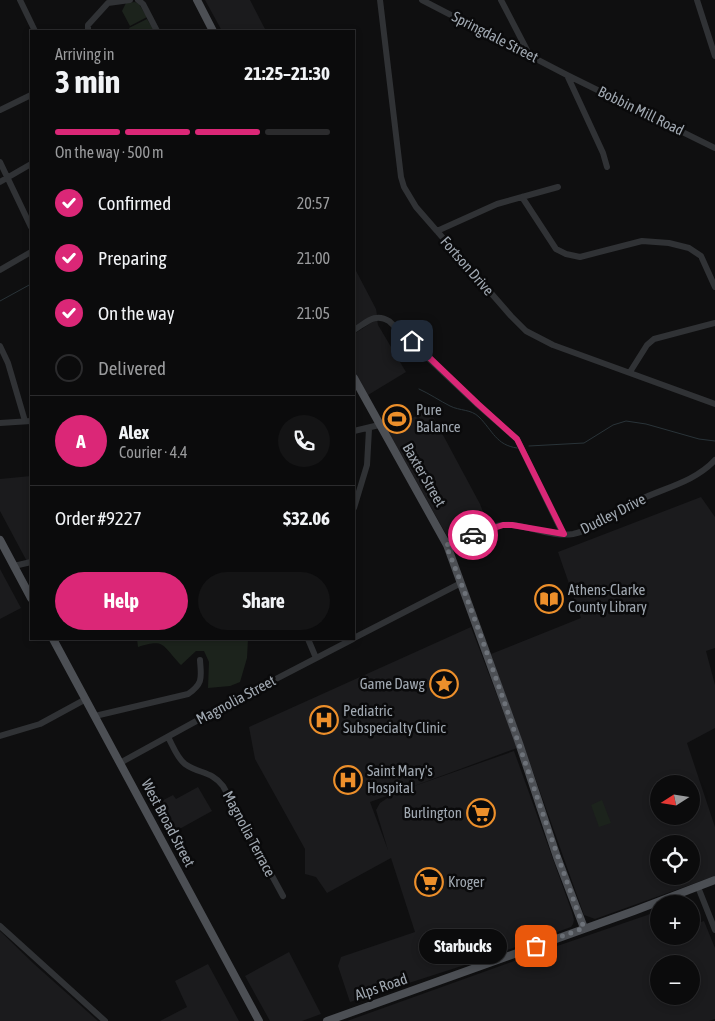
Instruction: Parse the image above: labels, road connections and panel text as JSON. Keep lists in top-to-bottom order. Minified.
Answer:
{"streets":{"main road":["Baxter Street","West Broad Street","Alps Road"],"street":["Springdale Street","Bobbin Mill Road","Fortson Drive","Dudley Drive","Magnolia Street","Magnolia Terrace"]},"crossings":[["Springdale Street","Bobbin Mill Road"],["Baxter Street","Dudley Drive"],["Baxter Street","Magnolia Street"],["Baxter Street","Alps Road"],["Magnolia Street","West Broad Street"],["Magnolia Street","Magnolia Terrace"]],"places":{"sports":["Pure Balance"],"library":["Athens-Clarke County Library"],"place":["Game Dawg"],"hospital":["Pediatric Subspecialty Clinic","Saint Mary's Hospital"],"supermarket":["Burlington","Kroger"],"other":["Starbucks"]},"north":"left","page":{"heading":["3 min","Arriving in","21:25–21:30"],"panel":["Alex","Courier · 4.4","Order #9227","$32.06"],"bar":"On the way · 500 m","list":[["Confirmed","20:57"],["Preparing","21:00"],["On the way","21:05"],"Delivered"],"round":"A","buttons":["Help","Share"],"map_buttons":["+","−"],"bubble":"Starbucks"}}
